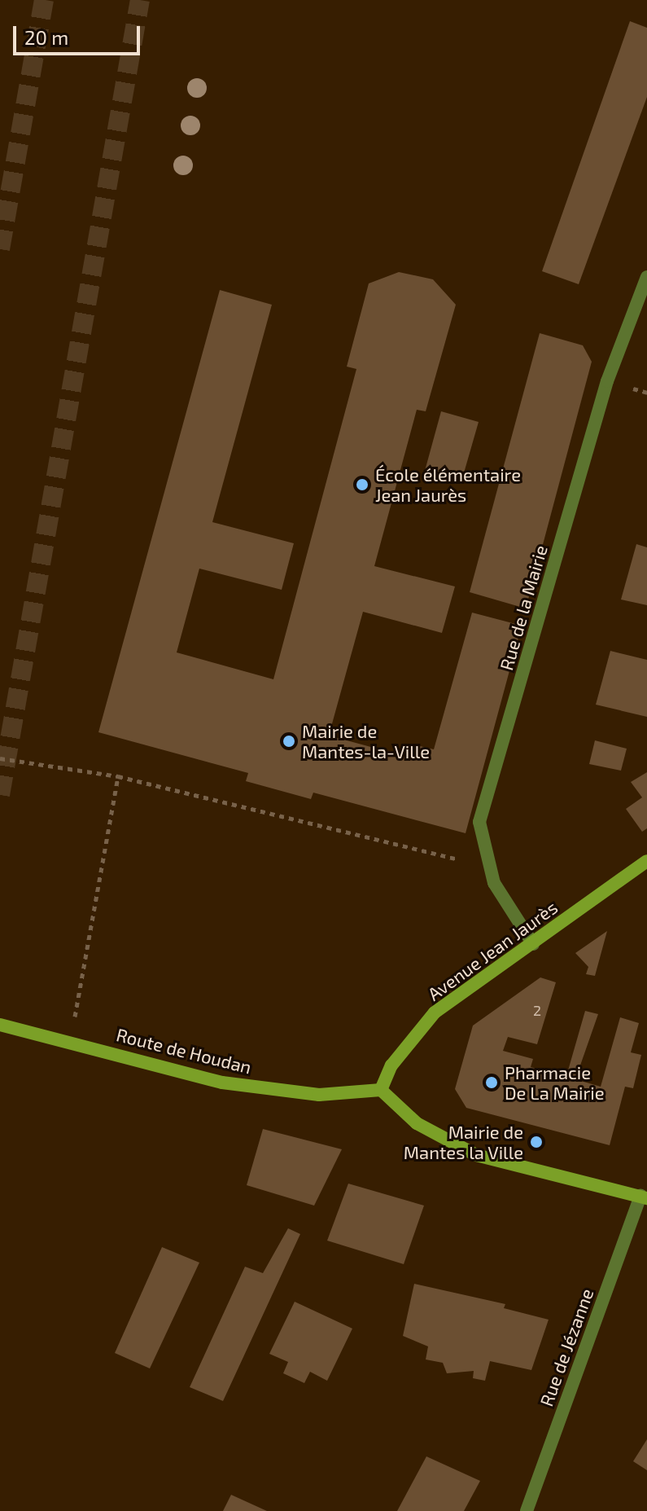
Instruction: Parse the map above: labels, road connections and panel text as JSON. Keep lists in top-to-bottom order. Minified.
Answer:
{"streets":{"main road":["Avenue Jean Jaurès","Route de Houdan"],"street":["Rue de la Mairie","Rue de Jézanne"]},"crossings":[["Rue de la Mairie","Avenue Jean Jaurès"],["Avenue Jean Jaurès","Route de Houdan"]],"places":["École élémentaire Jean Jaurès","Mairie de Mantes-la-Ville","Pharmacie De La Mairie","Mairie de Mantes la Ville"],"house_numbers":["2"],"scale_bar":"20 m"}
